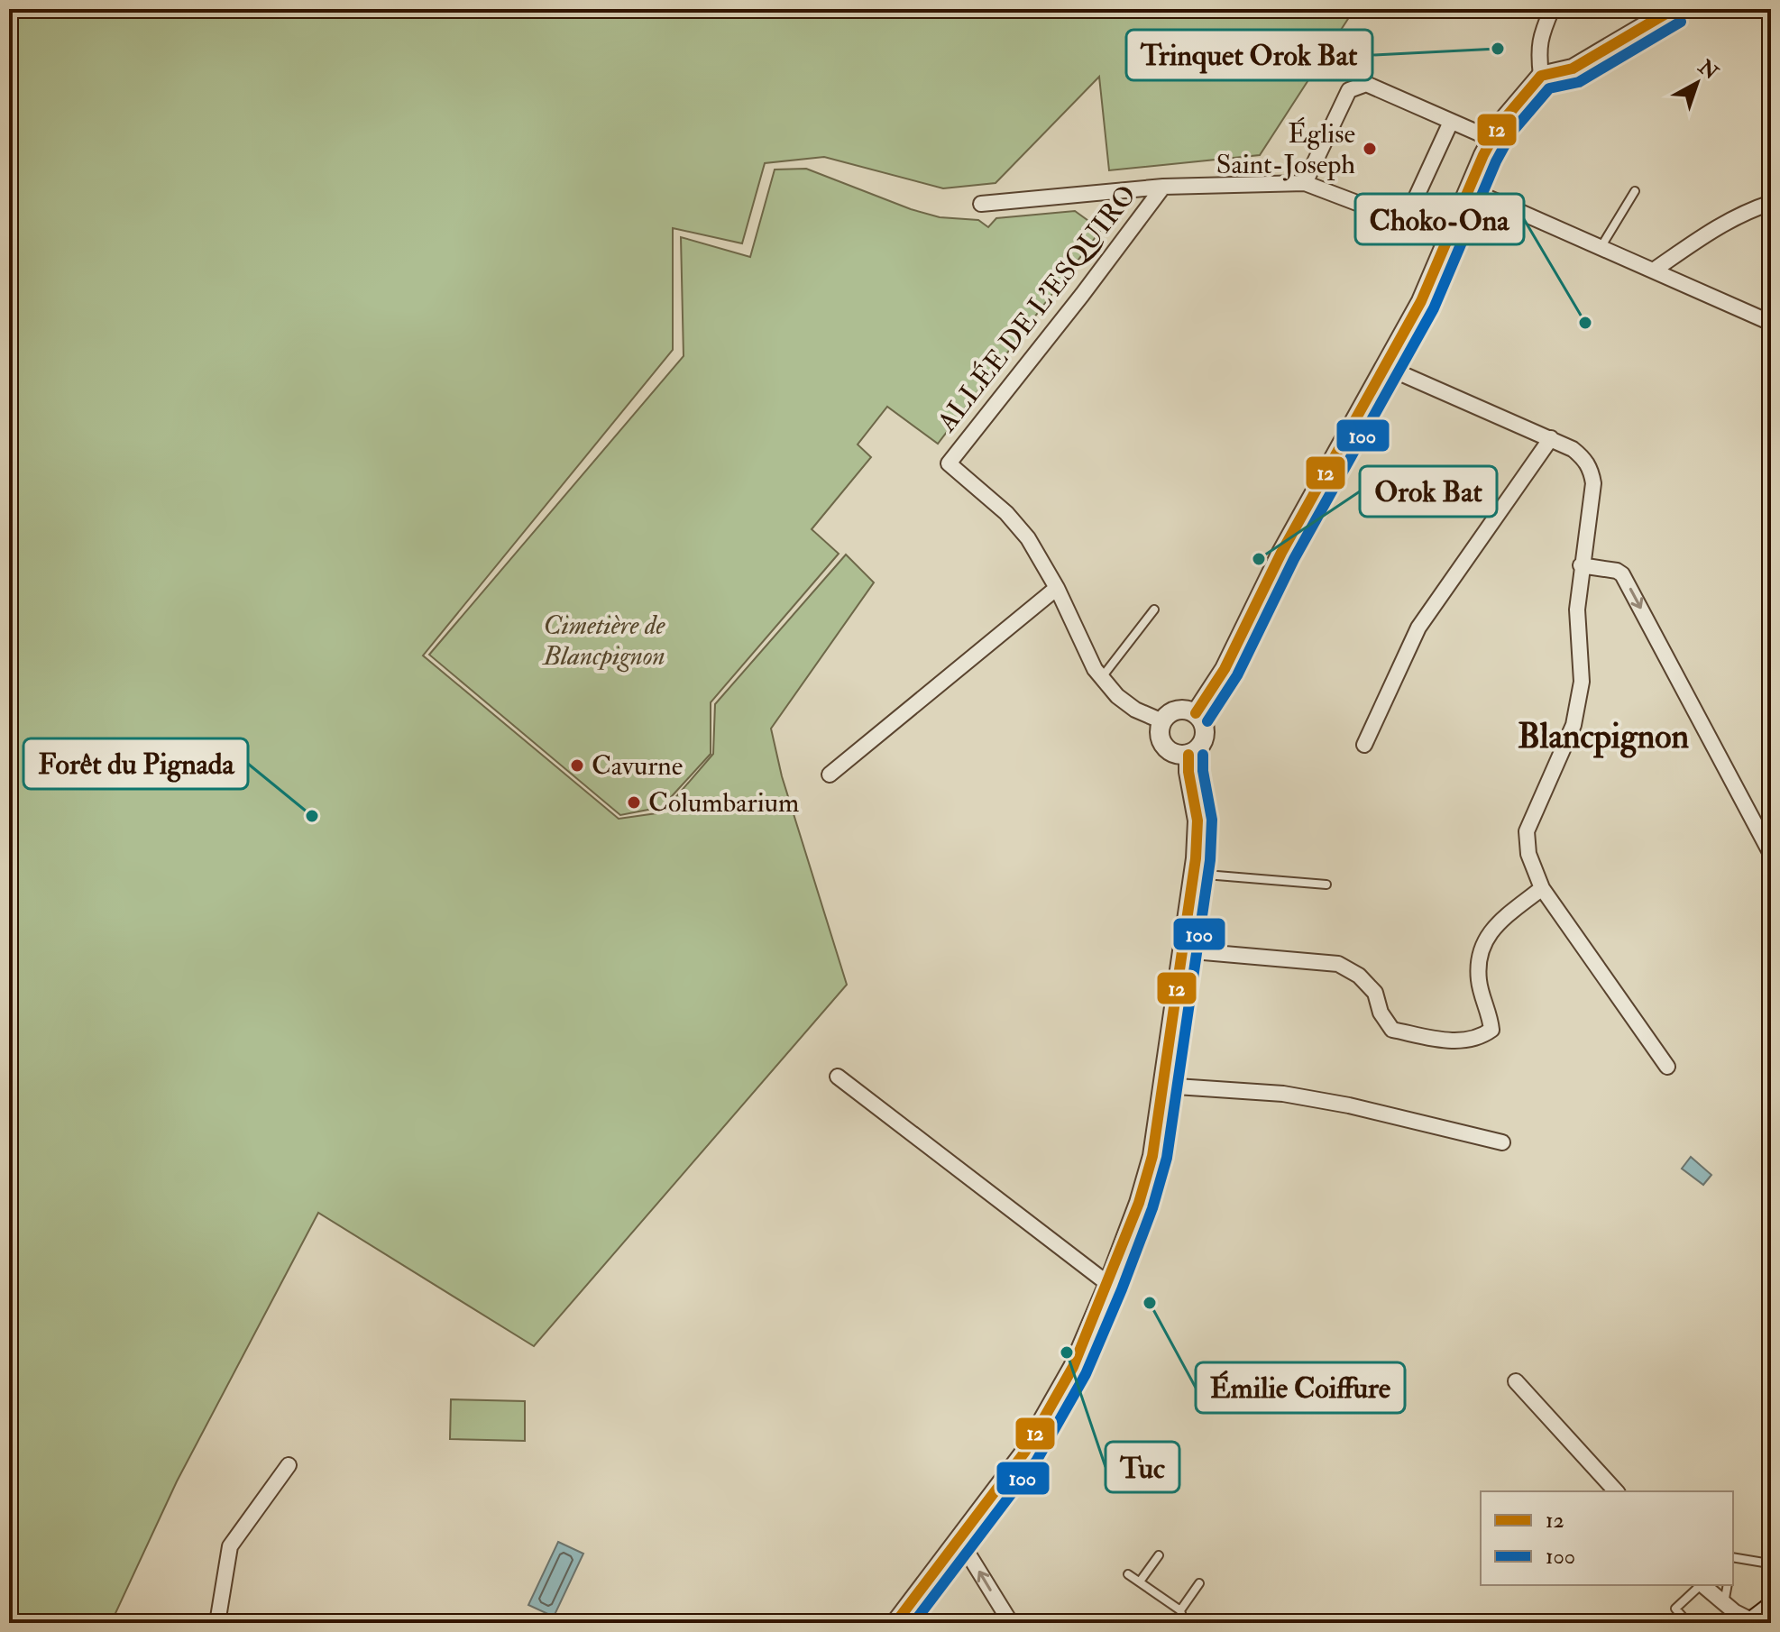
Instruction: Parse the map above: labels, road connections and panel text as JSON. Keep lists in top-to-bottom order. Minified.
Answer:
{"streets":{"street":["ALLÉE DE L'ESQUIRO"]},"districts":["Blancpignon"],"parks":["Cimetière de Blancpignon"],"places":["Trinquet Orok Bat","Église Saint-Joseph","Choko-Ona","Orok Bat","Cavurne","Columbarium","Forêt du Pignada","Émilie Coiffure","Tuc"],"lines":["transit line 12","transit line 100"],"legend":["12","100"],"north":"top right"}
